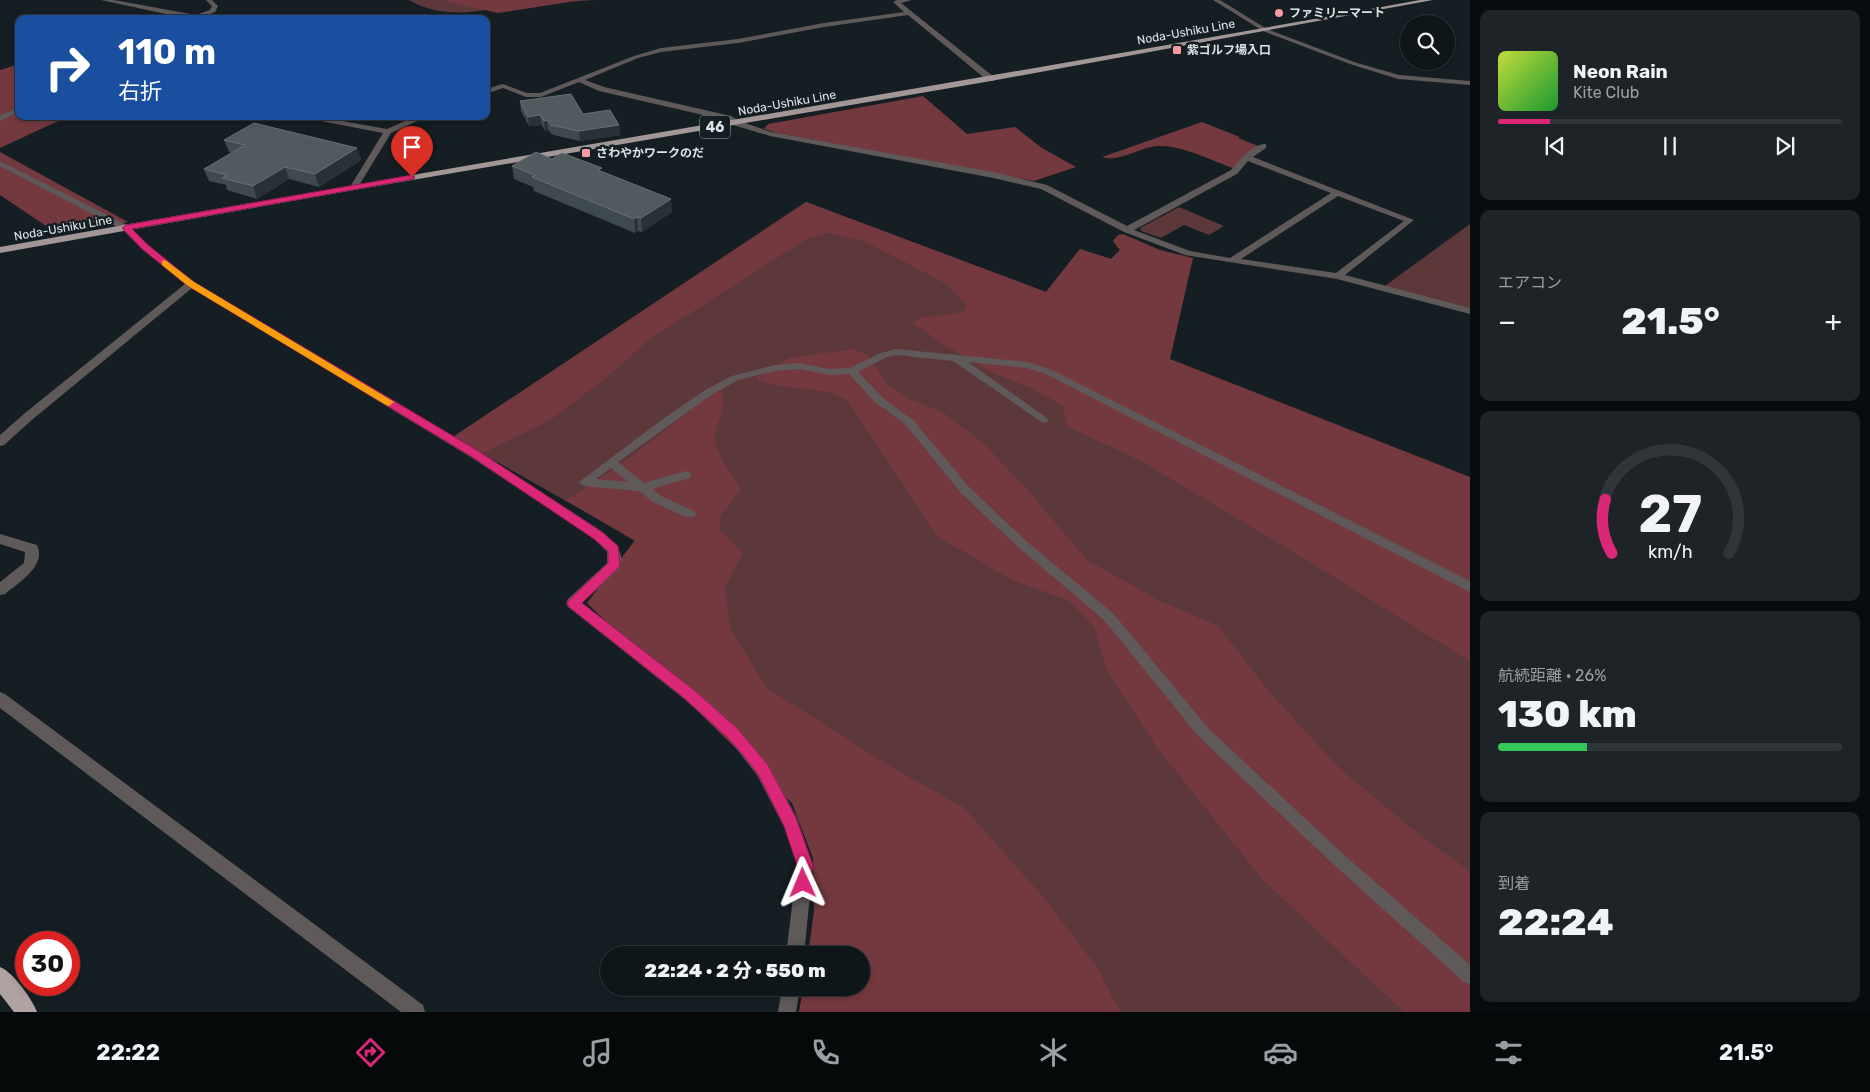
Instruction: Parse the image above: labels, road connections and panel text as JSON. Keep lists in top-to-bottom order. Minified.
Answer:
{"streets":{"main road":["Noda-Ushiku Line","46"]},"places":{"other":["ファミリーマート"],"transit":["紫ゴルフ場入口","さわやかワークのだ"]},"page":{"turn":["110 m","右折"],"song":["Neon Rain","Kite Club"],"tile":["エアコン",["航続距離 · 26%","130 km"],["到着","22:24"]],"heat":["−","21.5°","+"],"limit":"30","trip":"22:24 · 2 分 · 550 m","tabs":["22:22","21.5°"],"gauge":["27","km/h"]}}
